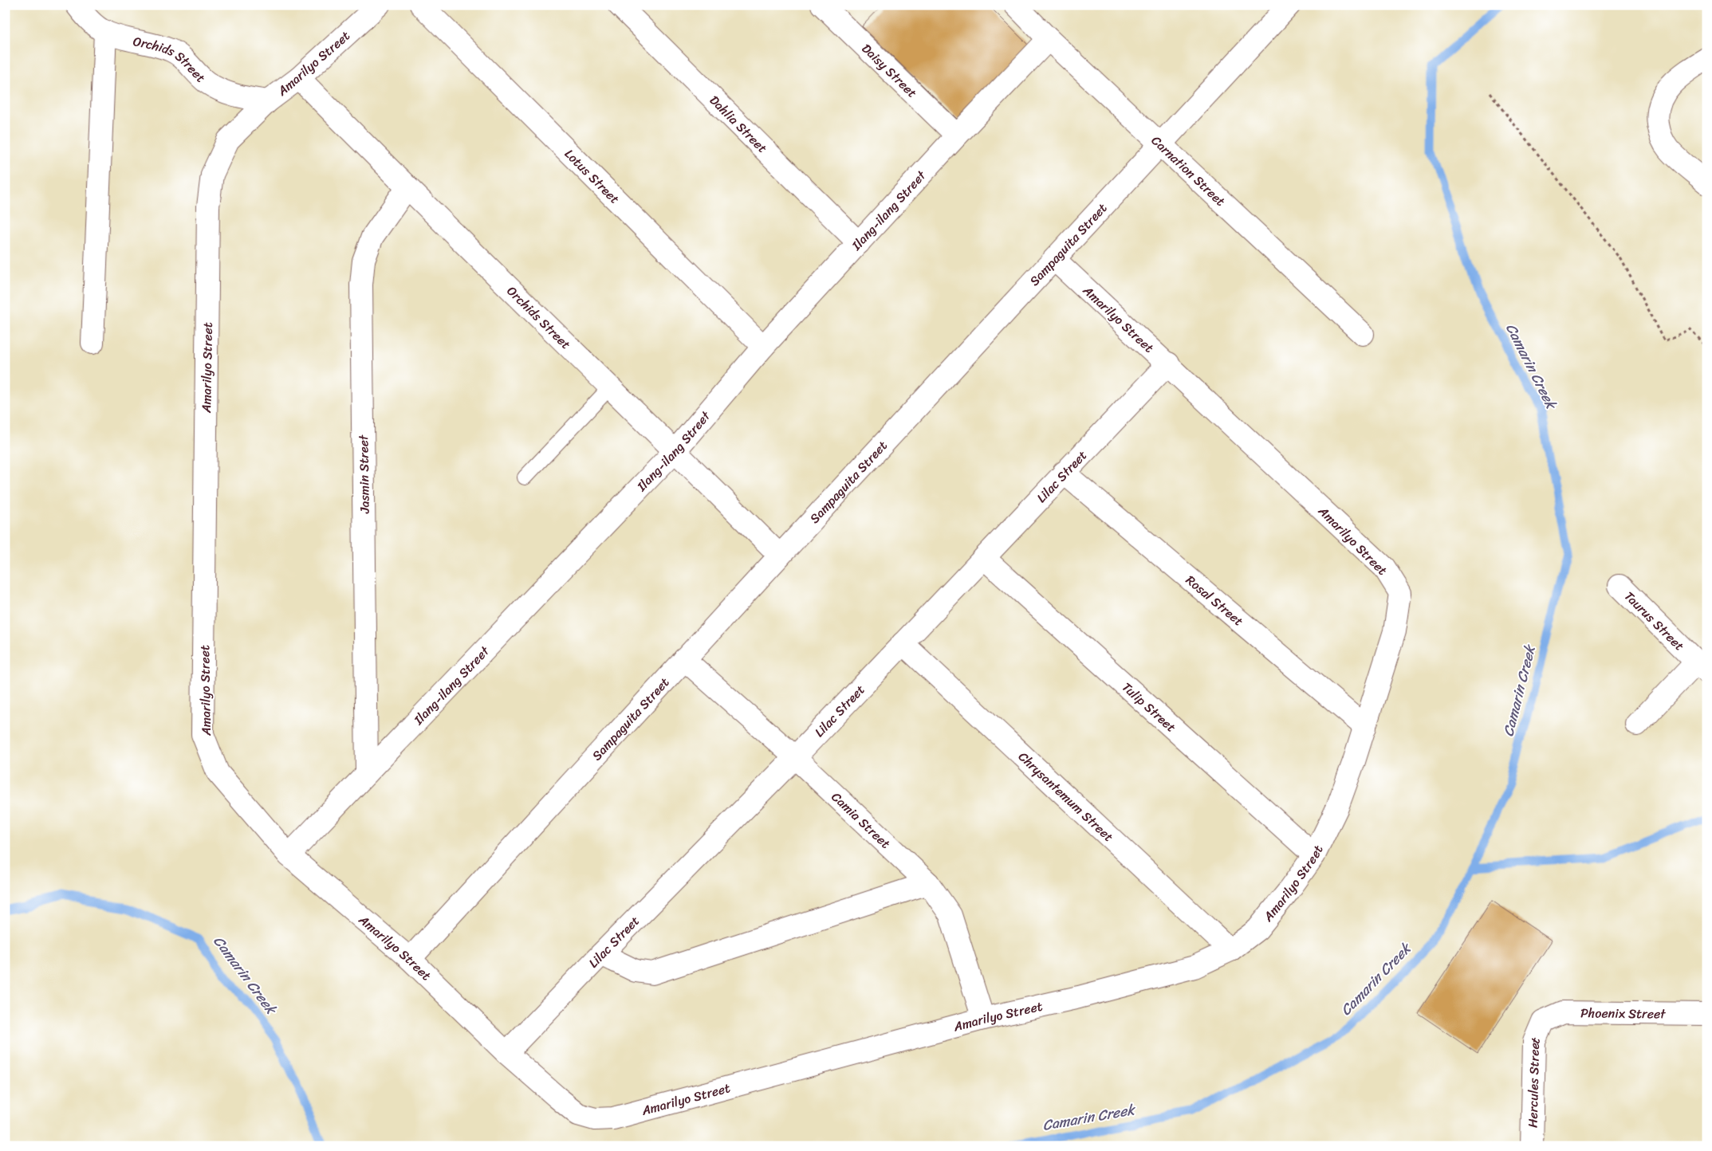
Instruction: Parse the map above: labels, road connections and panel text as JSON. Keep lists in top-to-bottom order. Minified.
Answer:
{"streets":{"street":["Orchids Street","Amarilyo Street","Daisy Street","Dahlia Street","Carnation Street","Lotus Street","Ilang-ilang Street","Sampaguita Street","Jasmin Street","Lilac Street","Rosal Street","Taurus Street","Tulip Street","Chrysantemum Street","Camia Street","Phoenix Street","Hercules Street"]},"crossings":[["Orchids Street","Amarilyo Street"],["Orchids Street","Ilang-ilang Street"],["Orchids Street","Sampaguita Street"],["Orchids Street","Jasmin Street"],["Amarilyo Street","Ilang-ilang Street"],["Amarilyo Street","Sampaguita Street"],["Amarilyo Street","Lilac Street"],["Amarilyo Street","Rosal Street"],["Amarilyo Street","Tulip Street"],["Amarilyo Street","Chrysantemum Street"],["Amarilyo Street","Camia Street"],["Daisy Street","Ilang-ilang Street"],["Dahlia Street","Ilang-ilang Street"],["Carnation Street","Ilang-ilang Street"],["Carnation Street","Sampaguita Street"],["Lotus Street","Ilang-ilang Street"],["Ilang-ilang Street","Jasmin Street"],["Sampaguita Street","Camia Street"],["Lilac Street","Rosal Street"],["Lilac Street","Tulip Street"],["Lilac Street","Chrysantemum Street"],["Lilac Street","Camia Street"],["Phoenix Street","Hercules Street"]],"water":["Camarin Creek"]}
